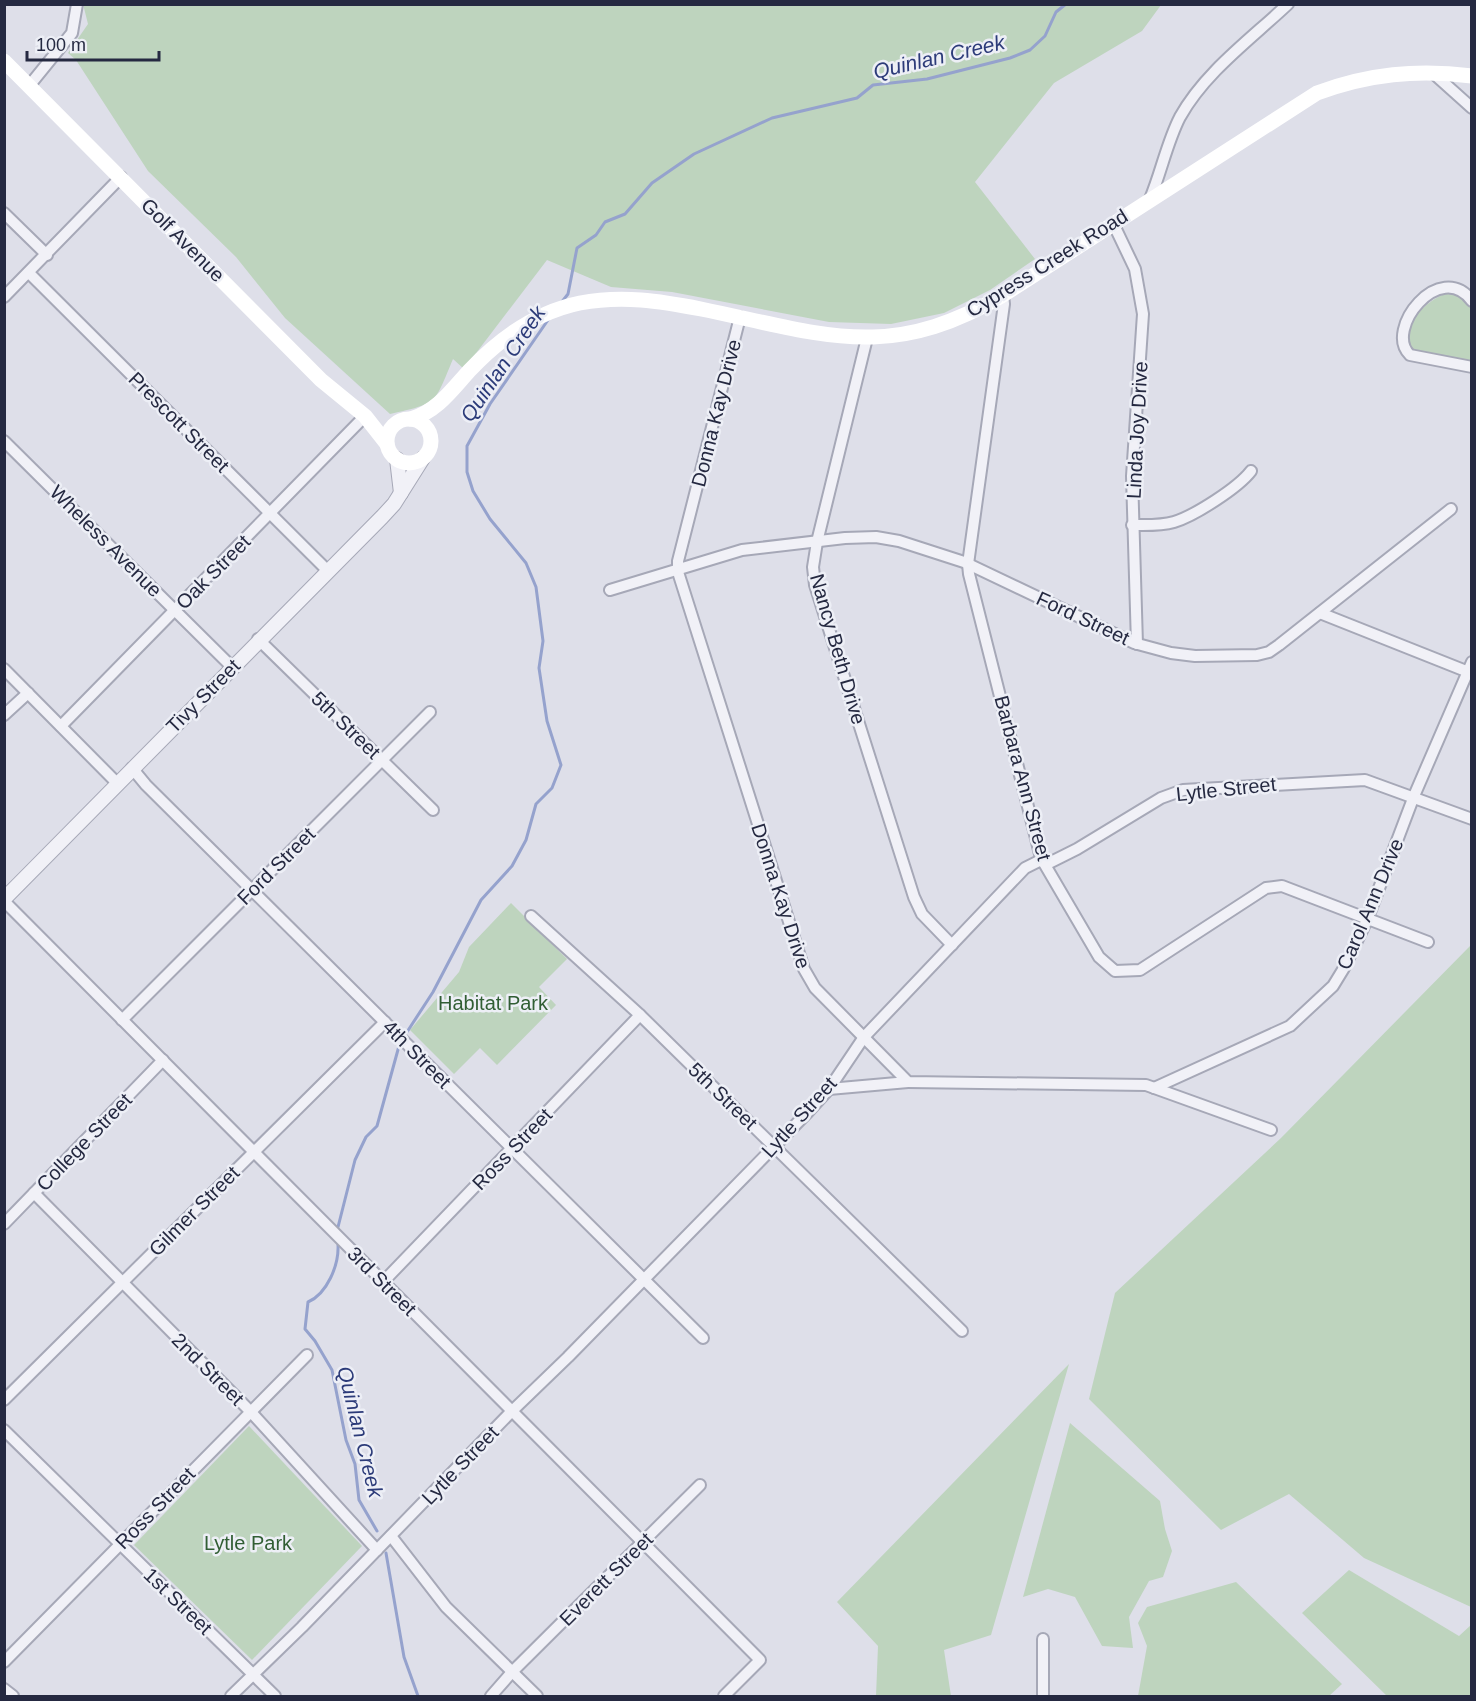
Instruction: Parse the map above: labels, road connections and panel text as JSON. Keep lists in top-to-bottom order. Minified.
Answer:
{"streets":{"main road":["Golf Avenue","Cypress Creek Road"],"street":["Donna Kay Drive","Prescott Street","Linda Joy Drive","Wheless Avenue","Oak Street","Ford Street","Nancy Beth Drive","Tivy Street","5th Street","Barbara Ann Street","Lytle Street","Carol Ann Drive","4th Street","College Street","Ross Street","Gilmer Street","3rd Street","2nd Street","Everett Street","1st Street"]},"crossings":[["Golf Avenue","Cypress Creek Road"],["Golf Avenue","Oak Street"],["Golf Avenue","Tivy Street"],["Cypress Creek Road","Donna Kay Drive"],["Cypress Creek Road","Linda Joy Drive"],["Cypress Creek Road","Nancy Beth Drive"],["Cypress Creek Road","Tivy Street"],["Cypress Creek Road","Barbara Ann Street"],["Donna Kay Drive","Ford Street"],["Donna Kay Drive","Lytle Street"],["Prescott Street","Oak Street"],["Prescott Street","Tivy Street"],["Linda Joy Drive","Ford Street"],["Wheless Avenue","Oak Street"],["Wheless Avenue","Tivy Street"],["Ford Street","Nancy Beth Drive"],["Ford Street","5th Street"],["Ford Street","Barbara Ann Street"],["Ford Street","4th Street"],["Ford Street","3rd Street"],["Nancy Beth Drive","Lytle Street"],["Tivy Street","5th Street"],["Tivy Street","4th Street"],["Tivy Street","3rd Street"],["5th Street","Lytle Street"],["5th Street","Ross Street"],["Barbara Ann Street","Lytle Street"],["Barbara Ann Street","Carol Ann Drive"],["Lytle Street","Carol Ann Drive"],["Lytle Street","4th Street"],["Lytle Street","3rd Street"],["Lytle Street","2nd Street"],["Lytle Street","1st Street"],["4th Street","Ross Street"],["4th Street","Gilmer Street"],["College Street","3rd Street"],["College Street","2nd Street"],["Ross Street","3rd Street"],["Ross Street","2nd Street"],["Ross Street","1st Street"],["Gilmer Street","3rd Street"],["Gilmer Street","2nd Street"],["3rd Street","Everett Street"]],"water":["Quinlan Creek"],"parks":["Habitat Park","Lytle Park"],"scale_bar":"100 m"}
